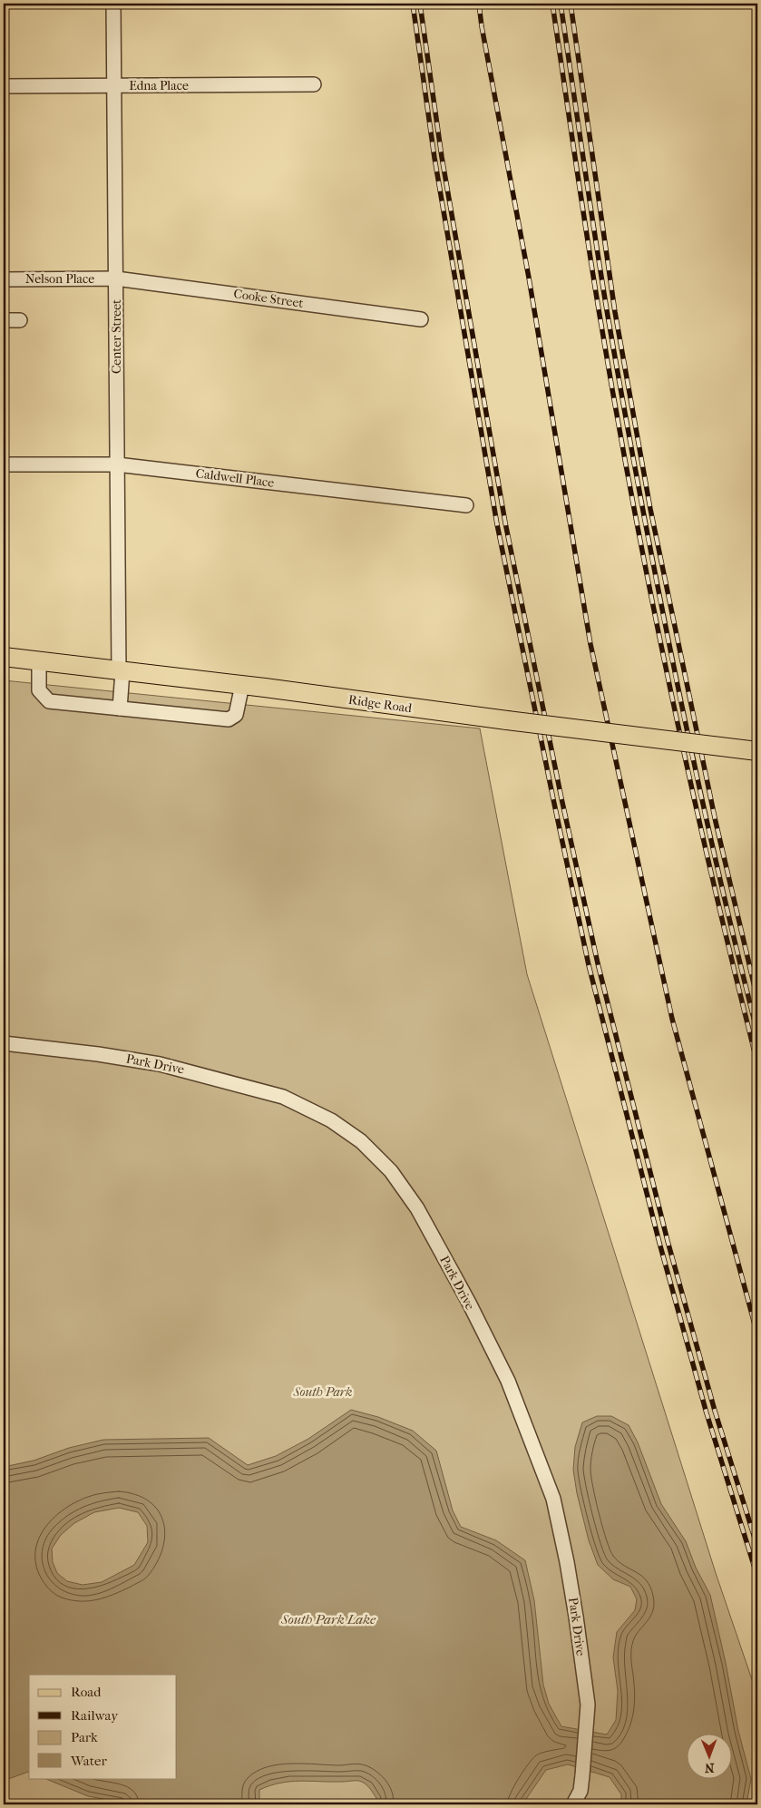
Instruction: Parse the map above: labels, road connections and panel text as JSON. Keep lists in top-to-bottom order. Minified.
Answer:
{"streets":{"main road":["Ridge Road"],"street":["Edna Place","Nelson Place","Cooke Street","Center Street","Caldwell Place","Park Drive"]},"crossings":[["Edna Place","Center Street"],["Nelson Place","Cooke Street"],["Nelson Place","Center Street"],["Cooke Street","Center Street"],["Center Street","Caldwell Place"],["Center Street","Ridge Road"]],"water":["South Park Lake"],"parks":["South Park"],"legend":["Road","Railway","Park","Water"],"north":"bottom"}
